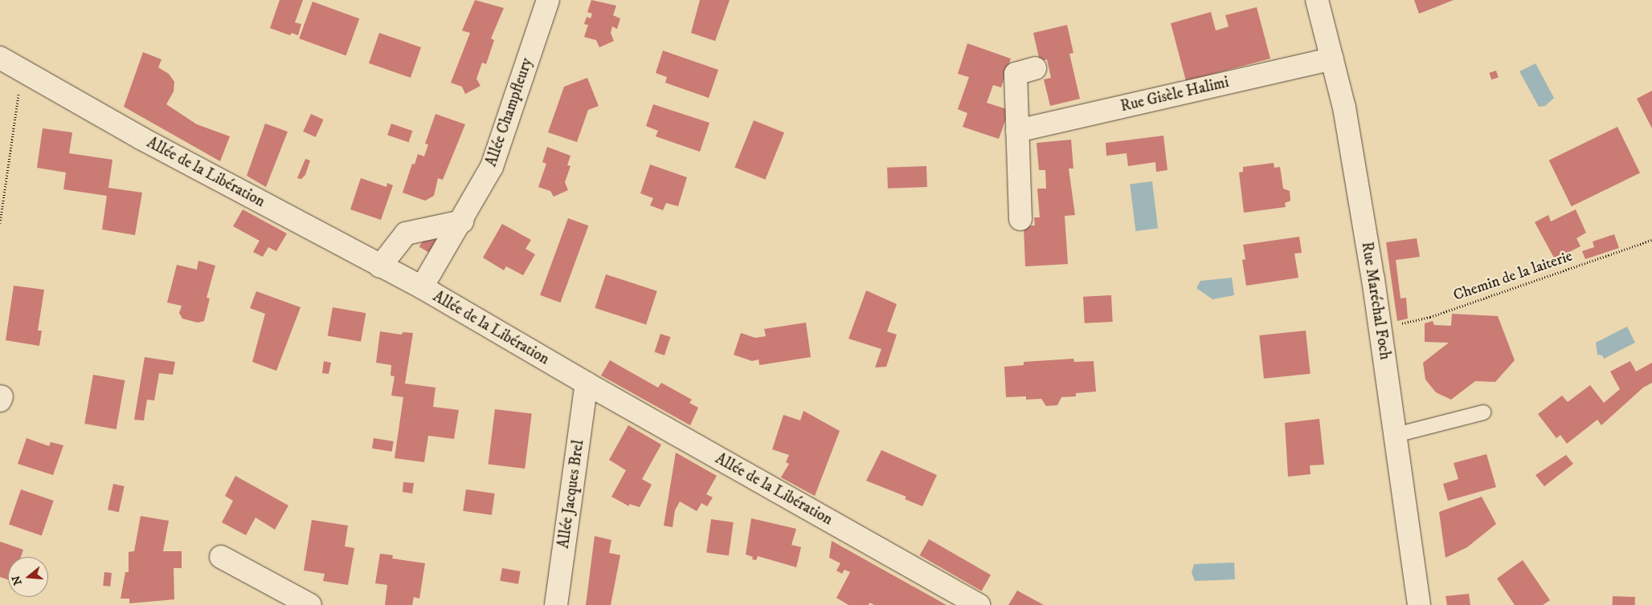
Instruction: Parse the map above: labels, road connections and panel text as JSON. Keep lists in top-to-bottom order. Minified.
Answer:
{"streets":{"street":["Rue Gisèle Halimi","Allée Champfleury","Allée de la Libération","Rue Maréchal Foch","Allée Jacques Brel"],"path":["Chemin de la laiterie"]},"crossings":[["Rue Gisèle Halimi","Rue Maréchal Foch"],["Allée Champfleury","Allée de la Libération"],["Allée de la Libération","Allée Jacques Brel"],["Chemin de la laiterie","Rue Maréchal Foch"]],"north":"left"}
